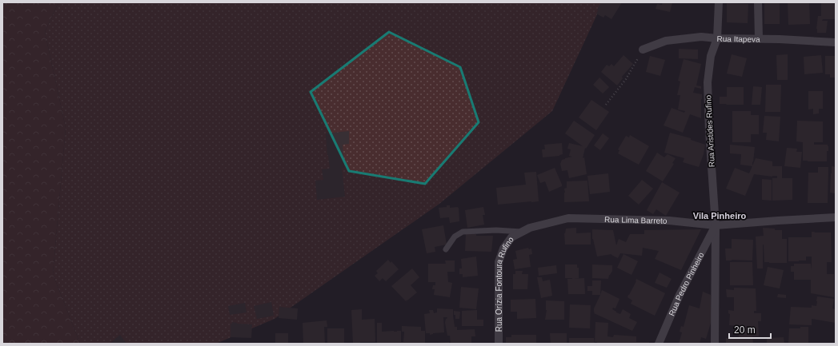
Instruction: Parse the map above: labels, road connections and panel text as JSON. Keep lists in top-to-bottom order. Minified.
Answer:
{"streets":{"street":["Rua Itapeva","Rua Aristides Rufino","Rua Lima Barreto","Rua Pedro Pinheiro","Rua Orízia Fontoura Rufino"]},"crossings":[["Rua Itapeva","Rua Aristides Rufino"],["Rua Aristides Rufino","Rua Lima Barreto"],["Rua Aristides Rufino","Rua Pedro Pinheiro"],["Rua Lima Barreto","Rua Pedro Pinheiro"],["Rua Lima Barreto","Rua Orízia Fontoura Rufino"]],"districts":["Vila Pinheiro"],"scale_bar":"20 m"}
